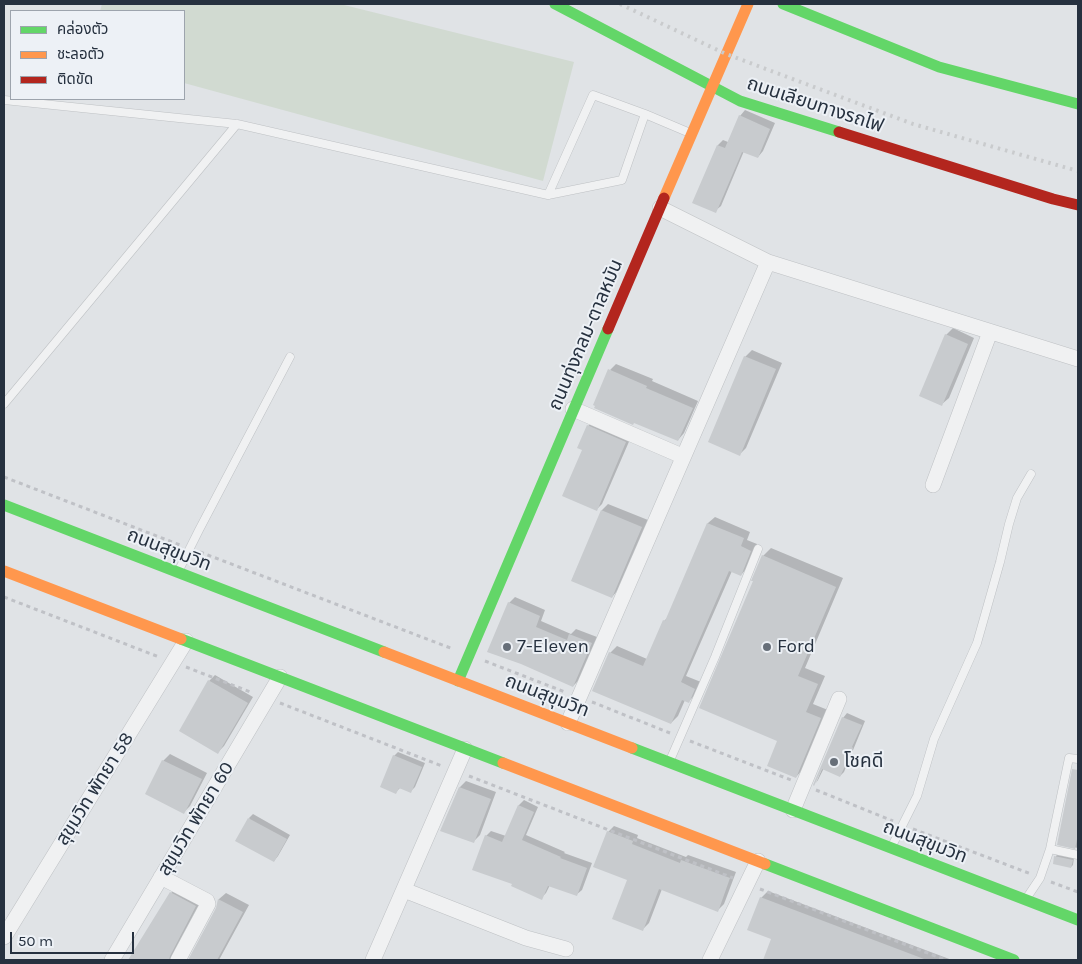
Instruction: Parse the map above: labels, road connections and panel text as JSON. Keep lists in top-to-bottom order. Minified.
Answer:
{"streets":{"main road":["ถนนเลียบทางรถไฟ","ถนนทุ่งกลม-ตาลหมัน","ถนนสุขุมวิท"],"street":["สุขุมวิท พัทยา 58","สุขุมวิท พัทยา 60"]},"crossings":[["ถนนเลียบทางรถไฟ","ถนนทุ่งกลม-ตาลหมัน"],["ถนนทุ่งกลม-ตาลหมัน","ถนนสุขุมวิท"]],"places":["7-Eleven","Ford","โชคดี"],"legend":["คล่องตัว","ชะลอตัว","ติดขัด"],"scale_bar":"50 m"}
